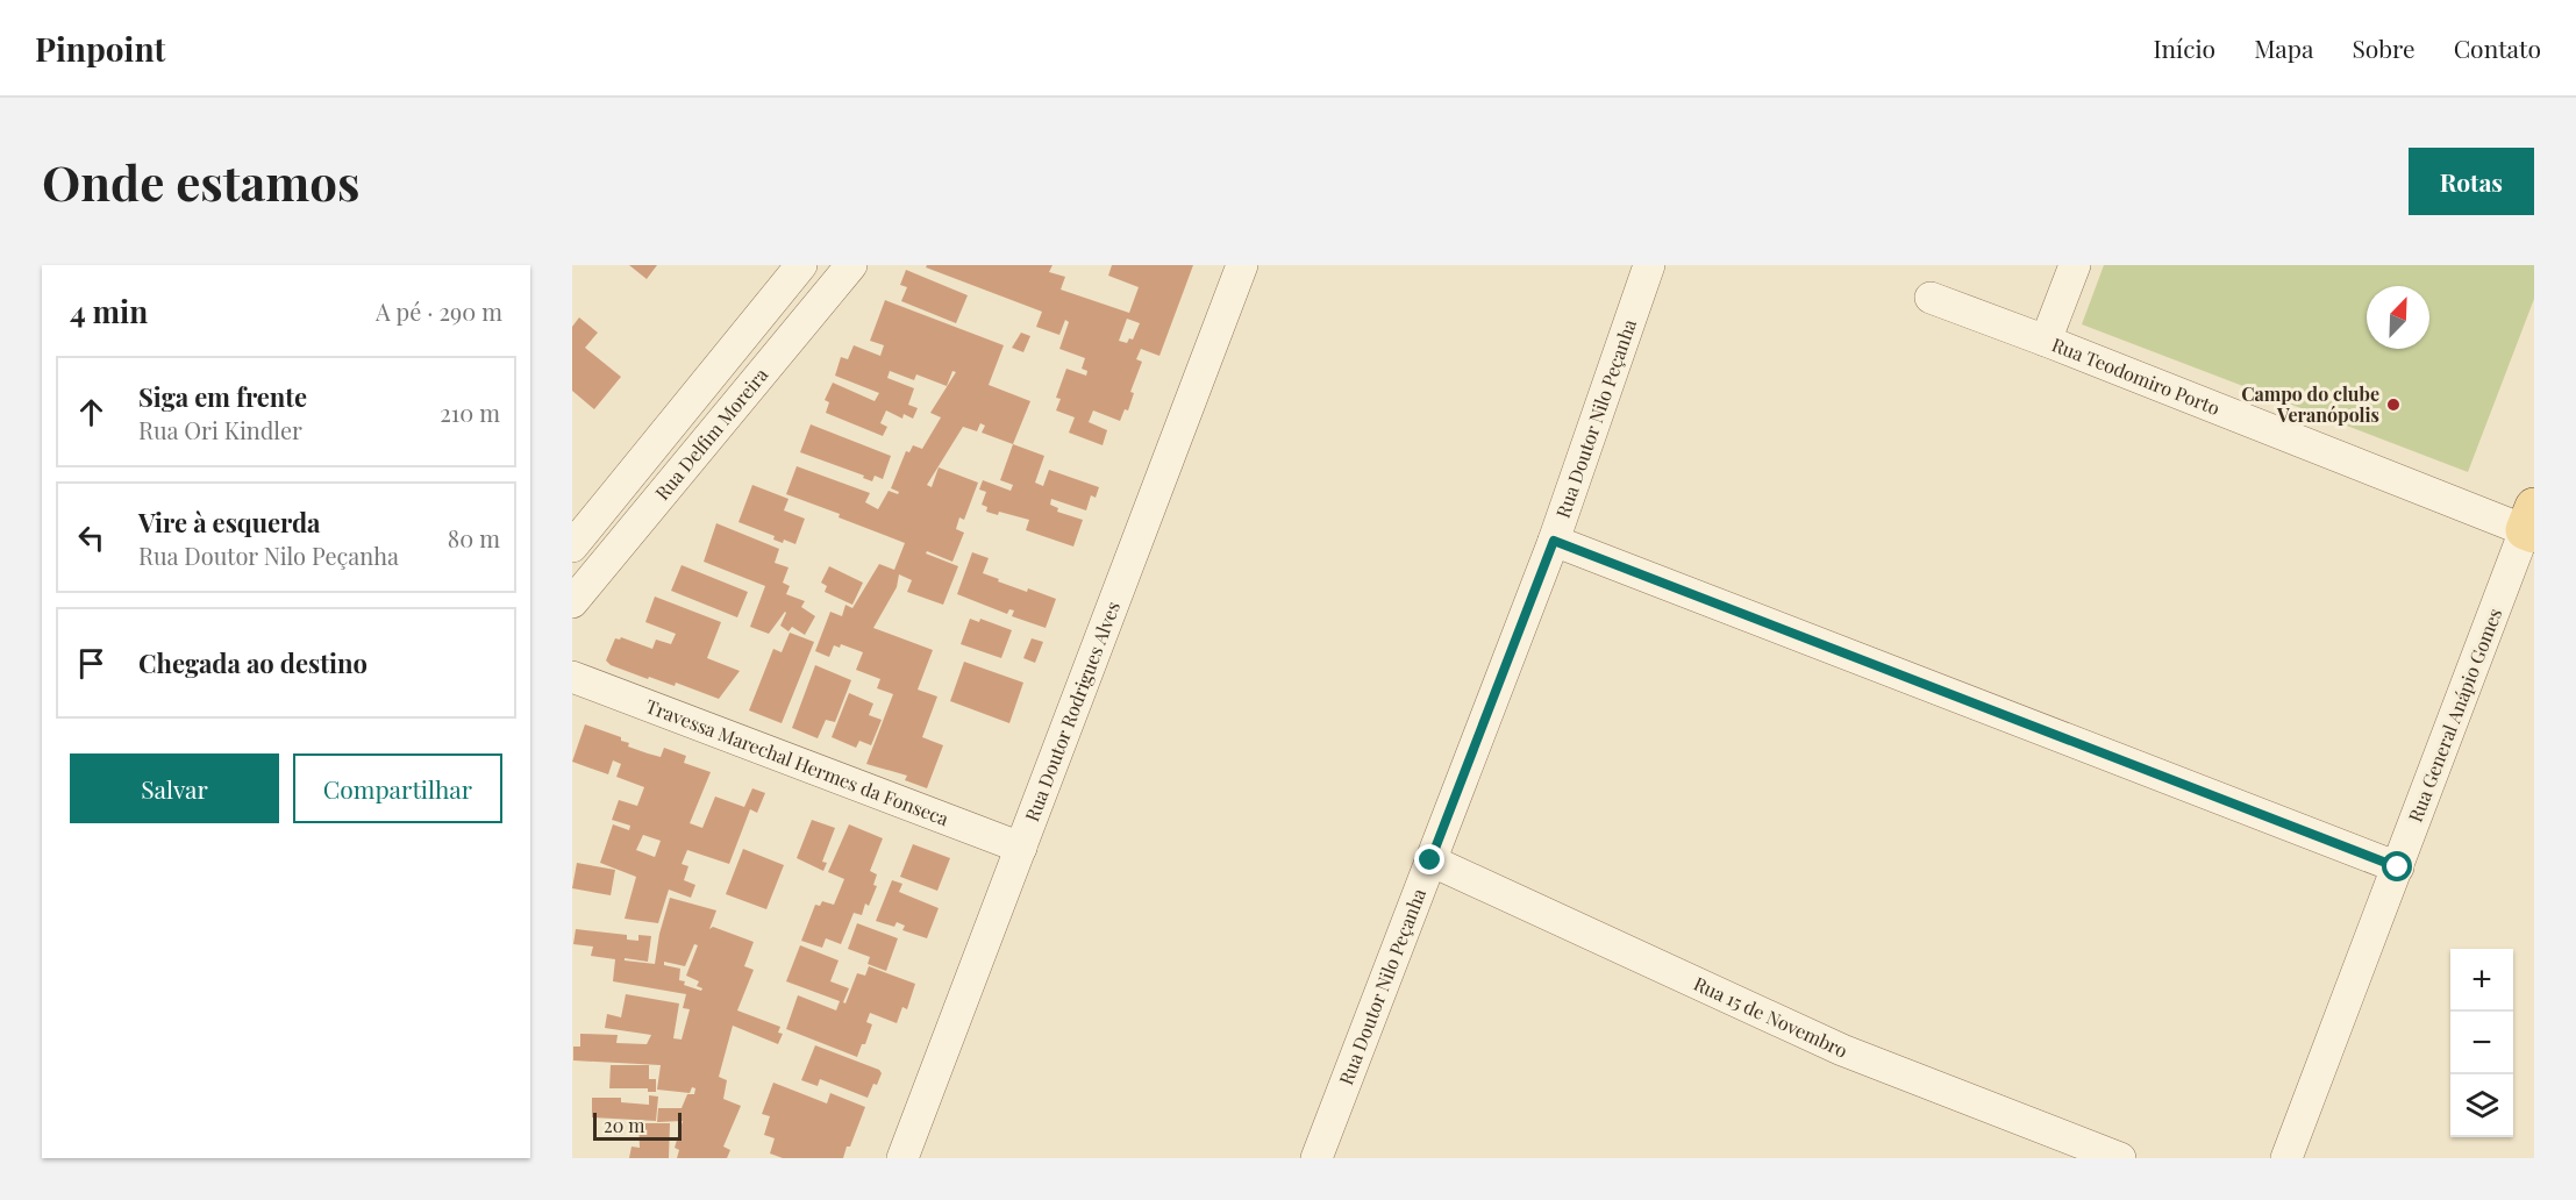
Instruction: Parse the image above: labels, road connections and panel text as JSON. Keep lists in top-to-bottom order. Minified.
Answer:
{"streets":{"street":["Rua Teodomiro Porto","Rua Doutor Nilo Peçanha","Rua Delfim Moreira","Rua Doutor Rodrigues Alves","Rua General Anápio Gomes","Travessa Marechal Hermes da Fonseca","Rua 15 de Novembro"]},"crossings":[["Rua Teodomiro Porto","Rua General Anápio Gomes"],["Rua Doutor Nilo Peçanha","Rua 15 de Novembro"],["Rua Doutor Rodrigues Alves","Travessa Marechal Hermes da Fonseca"]],"places":["Campo do clube Veranópolis"],"scale_bar":"20 m","north":"top right","page":{"header":"Pinpoint","nav":["Início","Mapa","Sobre","Contato"],"buttons":["Rotas",["Salvar","Compartilhar"]],"title":"Onde estamos","heading":["4 min","A pé · 290 m"],"list":[["Siga em frente","Rua Ori Kindler","210 m"],["Vire à esquerda","Rua Doutor Nilo Peçanha","80 m"],"Chegada ao destino"],"map_buttons":["+","−"],"scale":"20 m"}}
